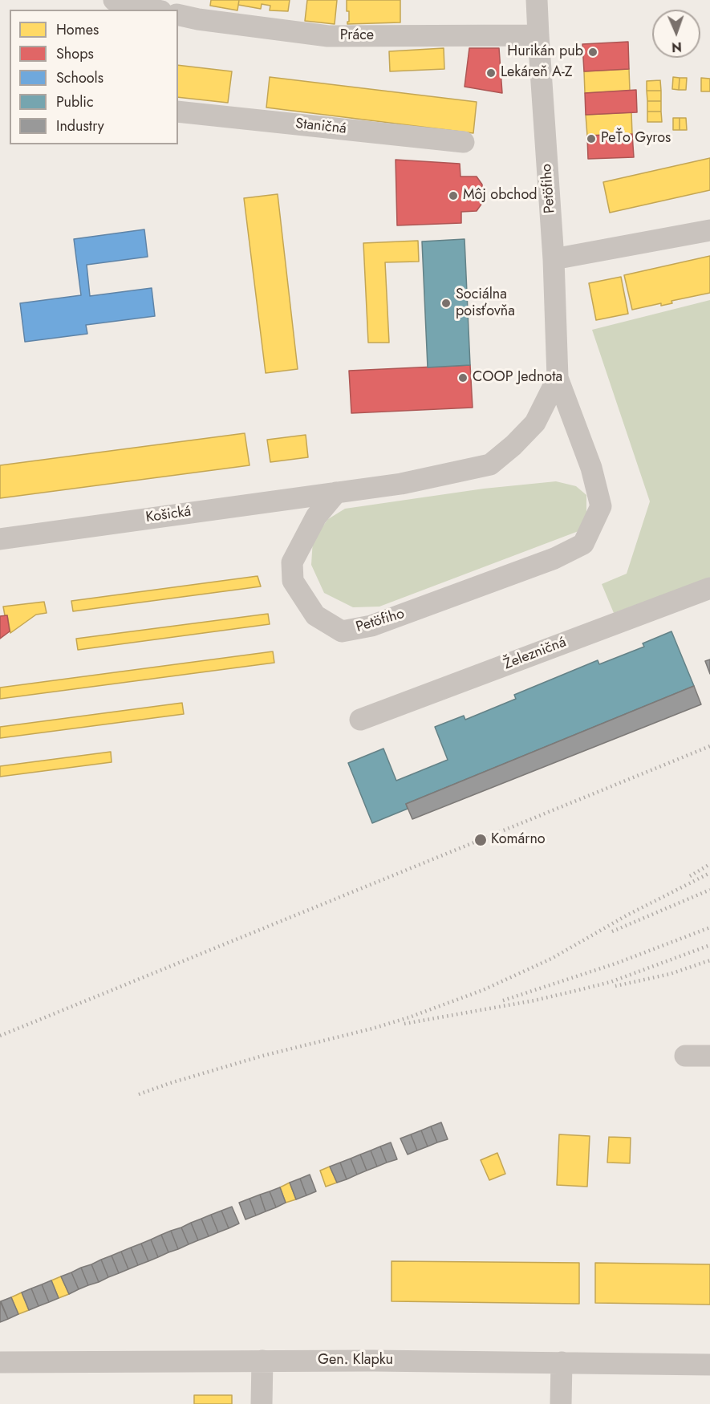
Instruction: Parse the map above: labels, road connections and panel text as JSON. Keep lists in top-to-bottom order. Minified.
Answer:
{"streets":{"street":["Práce","Staničná","Petöfiho","Košická","Železničná","Gen. Klapku"]},"crossings":[["Práce","Petöfiho"],["Petöfiho","Košická"]],"places":["Hurikán pub","Lekáreň A-Z","PeŤo Gyros","Môj obchod","Sociálna poisťovňa","COOP Jednota","Komárno"],"legend":["Homes","Shops","Schools","Public","Industry"],"north":"bottom"}
